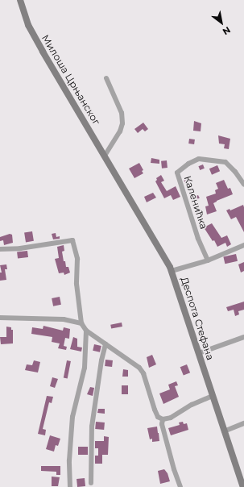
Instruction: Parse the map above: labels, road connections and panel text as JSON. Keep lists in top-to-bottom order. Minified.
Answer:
{"streets":{"main road":["Милоша Црњанског","Деспота Стефана"],"street":["Каленићка"]},"crossings":[["Милоша Црњанског","Деспота Стефана"]],"north":"bottom right"}
